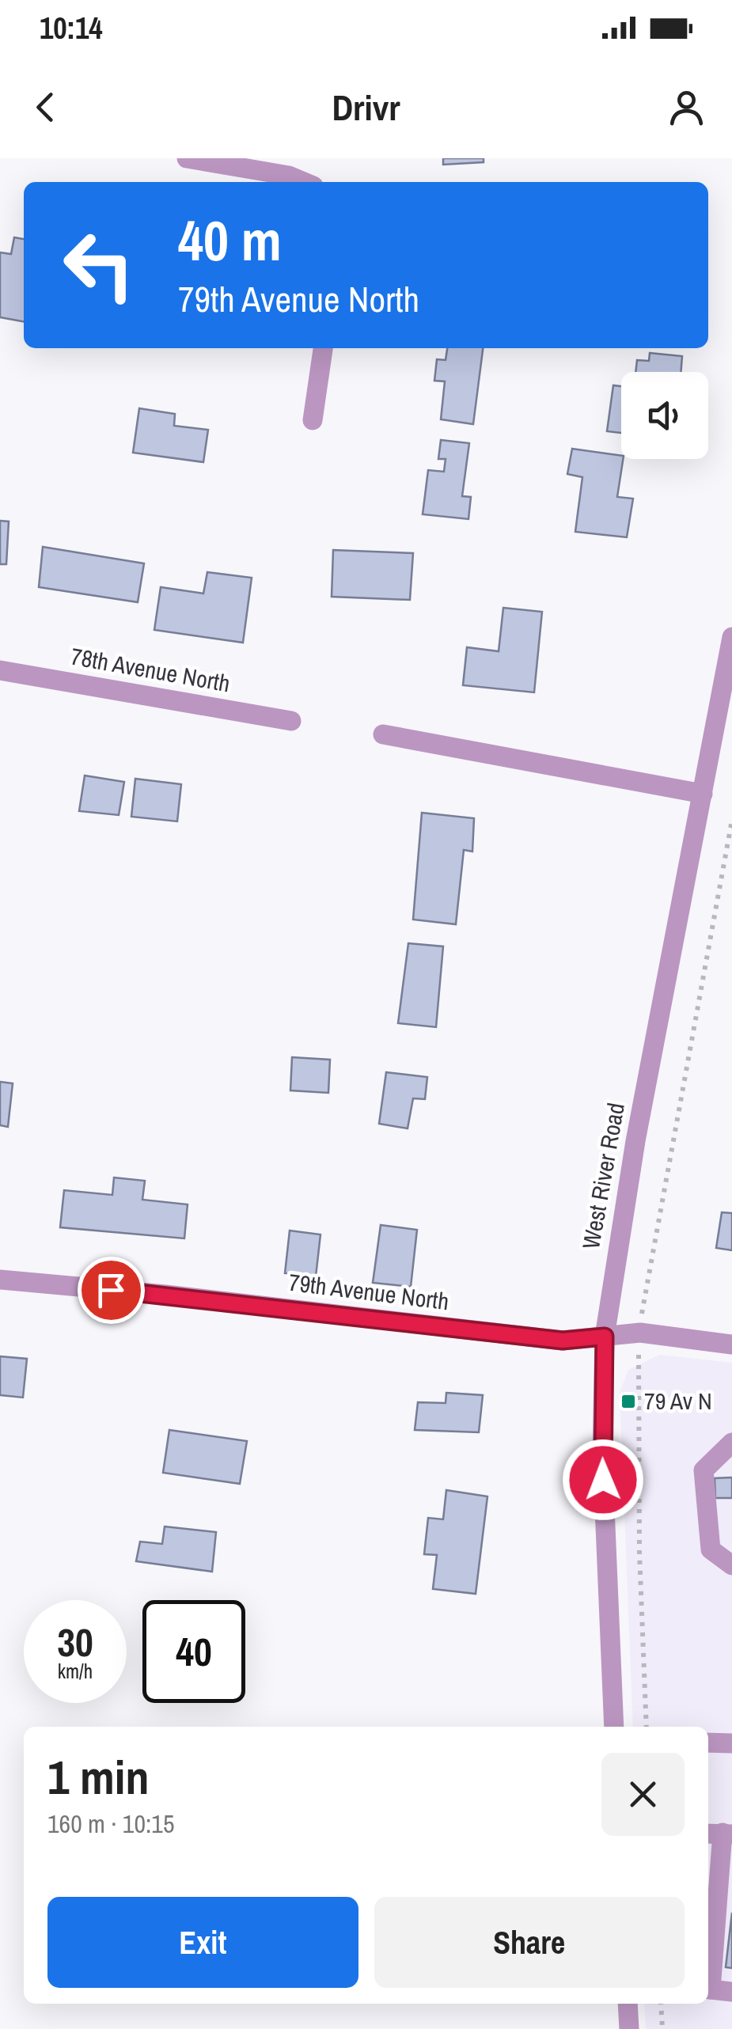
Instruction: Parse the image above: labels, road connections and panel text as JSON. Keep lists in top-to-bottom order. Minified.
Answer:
{"streets":{"street":["78th Avenue North","West River Road","79th Avenue North"]},"crossings":[["West River Road","79th Avenue North"]],"places":{"transit":["79 Av N"]},"page":{"status":"10:14","header":"Drivr","turn":["40 m","79th Avenue North"],"speed":"30 km/h","limit":"40","heading":["1 min","160 m · 10:15"],"buttons":["Exit","Share"]}}
